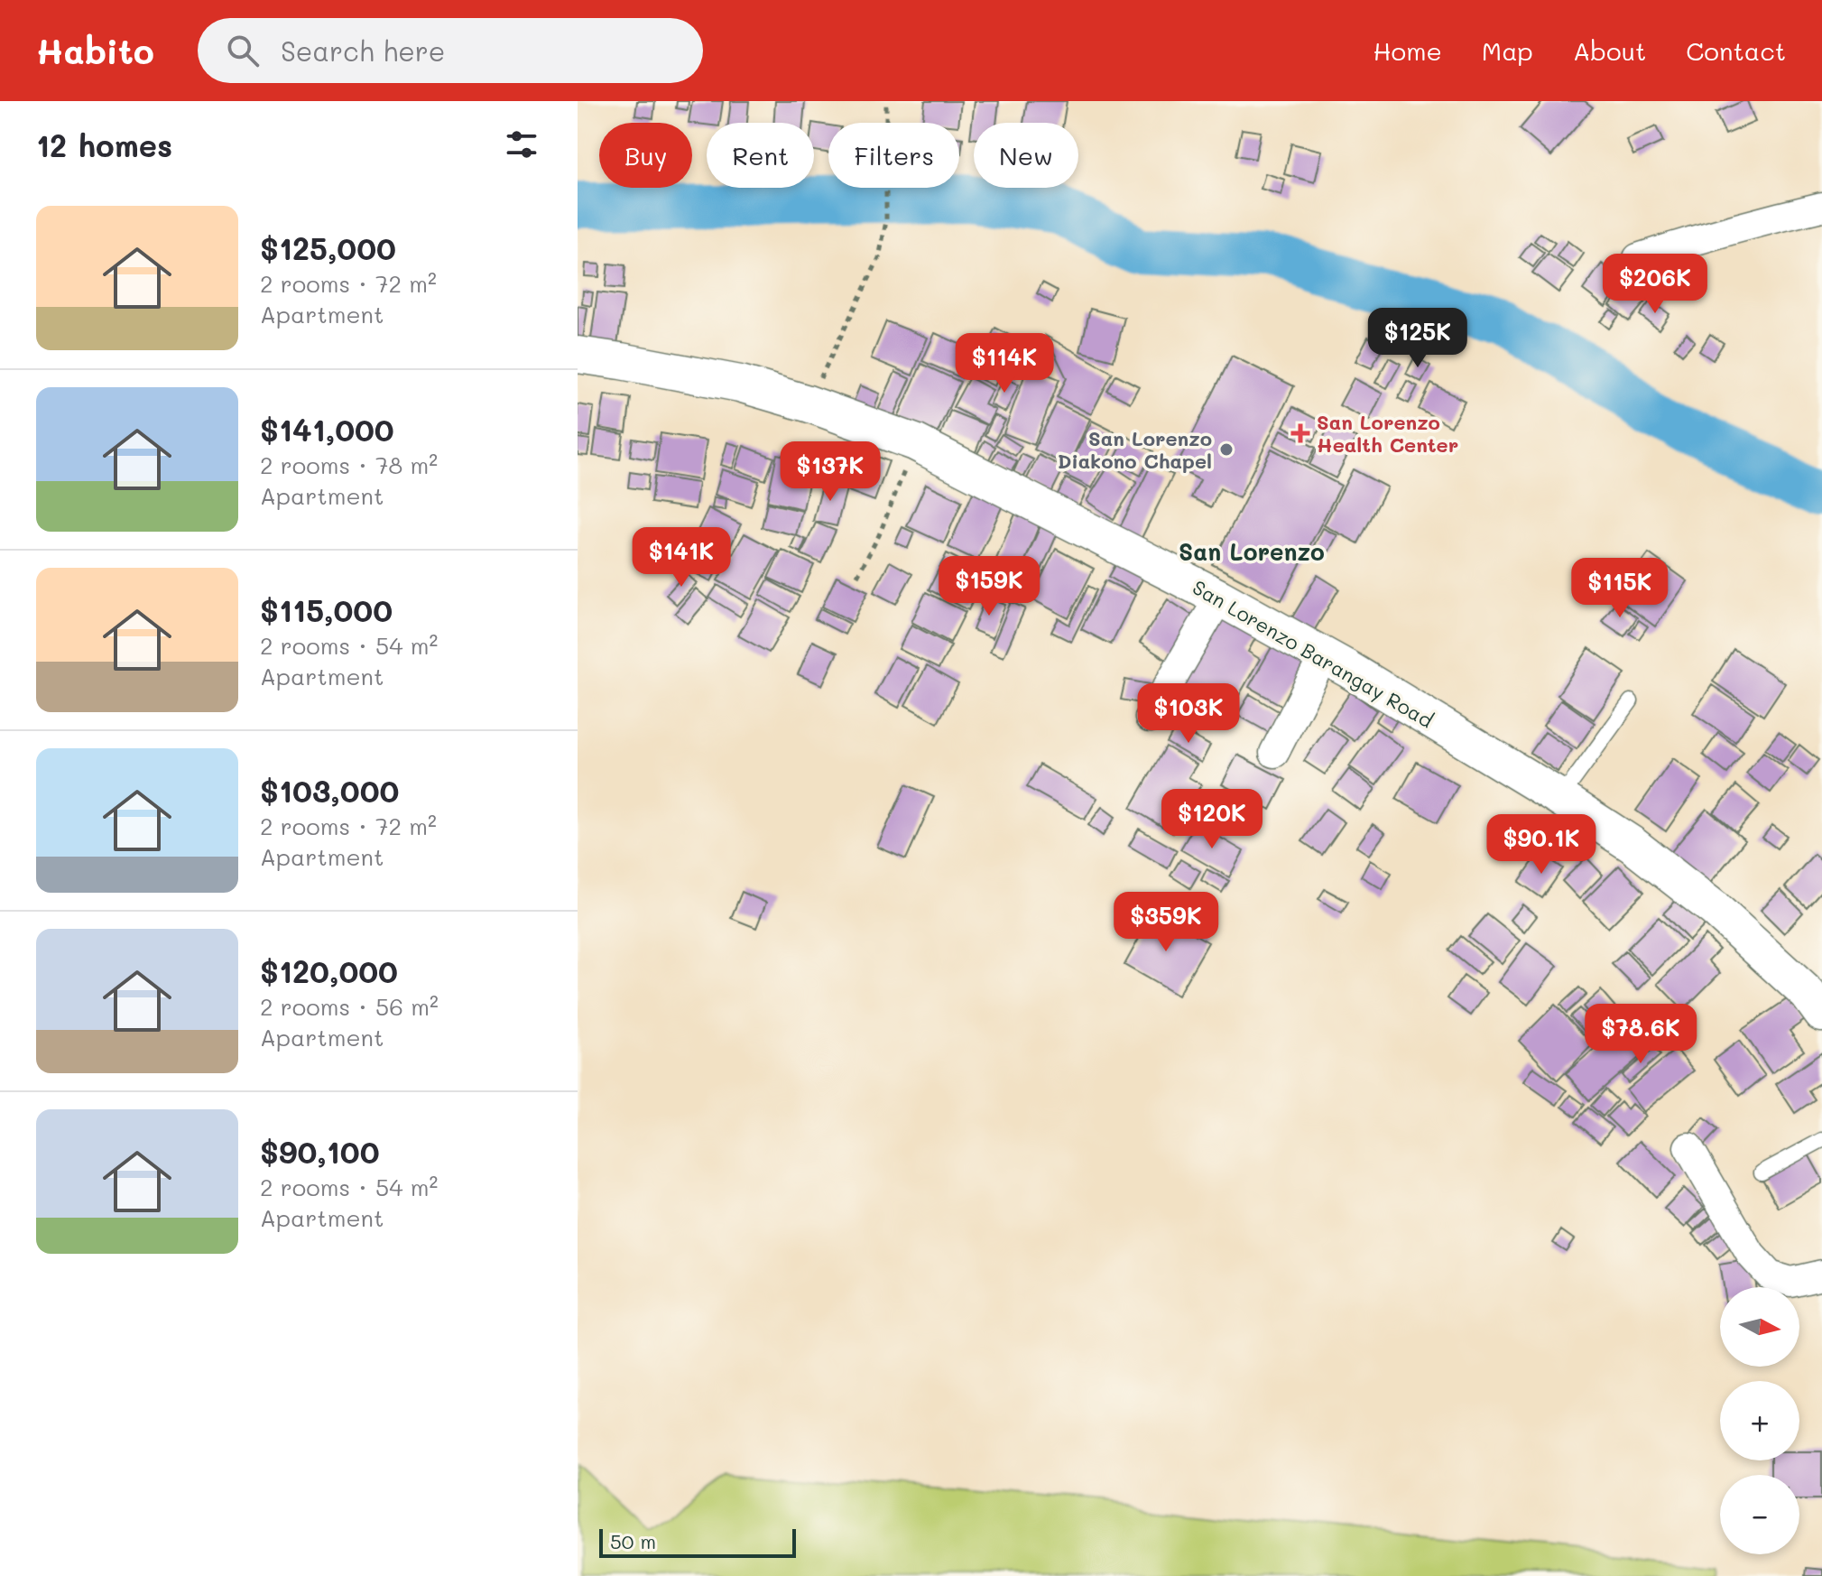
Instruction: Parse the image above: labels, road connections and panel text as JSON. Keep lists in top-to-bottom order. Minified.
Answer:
{"streets":{"street":["San Lorenzo Barangay Road"]},"districts":["San Lorenzo"],"places":{"health":["San Lorenzo Health Center"],"other":["San Lorenzo Diakono Chapel"]},"scale_bar":"50 m","north":"right","page":{"header":"Habito","search":"Search here","nav":["Home","Map","About","Contact"],"heading":"12 homes","chip":["Buy","Rent","Filters","New"],"list":[{"name":"$125,000","note":"2 rooms · 72 m² · Apartment"},{"name":"$141,000","note":"2 rooms · 78 m² · Apartment"},{"name":"$115,000","note":"2 rooms · 54 m² · Apartment"},{"name":"$103,000","note":"2 rooms · 72 m² · Apartment"},{"name":"$120,000","note":"2 rooms · 56 m² · Apartment"},{"name":"$90,100","note":"2 rooms · 54 m² · Apartment"}],"price":["$206K","$125K","$114K","$137K","$141K","$159K","$115K","$103K","$120K","$90.1K","$359K","$78.6K"],"map_buttons":["+","−"],"scale":"50 m"}}
